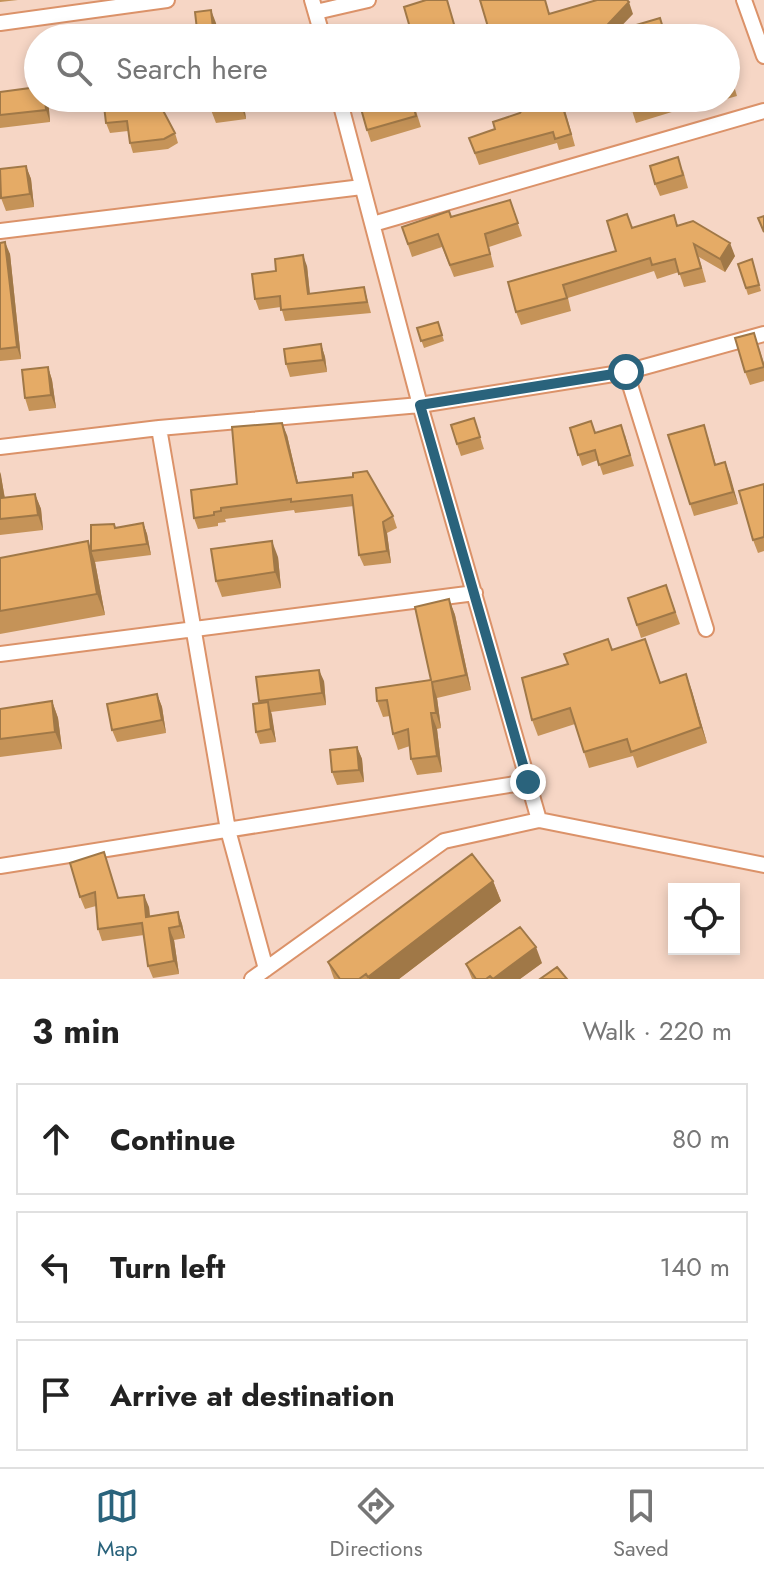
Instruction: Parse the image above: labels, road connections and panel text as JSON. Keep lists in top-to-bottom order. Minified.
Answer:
{"page":{"search":"Search here","heading":["3 min","Walk · 220 m"],"list":[["Continue","80 m"],["Turn left","140 m"],"Arrive at destination"],"nav":["Map","Directions","Saved"]}}
